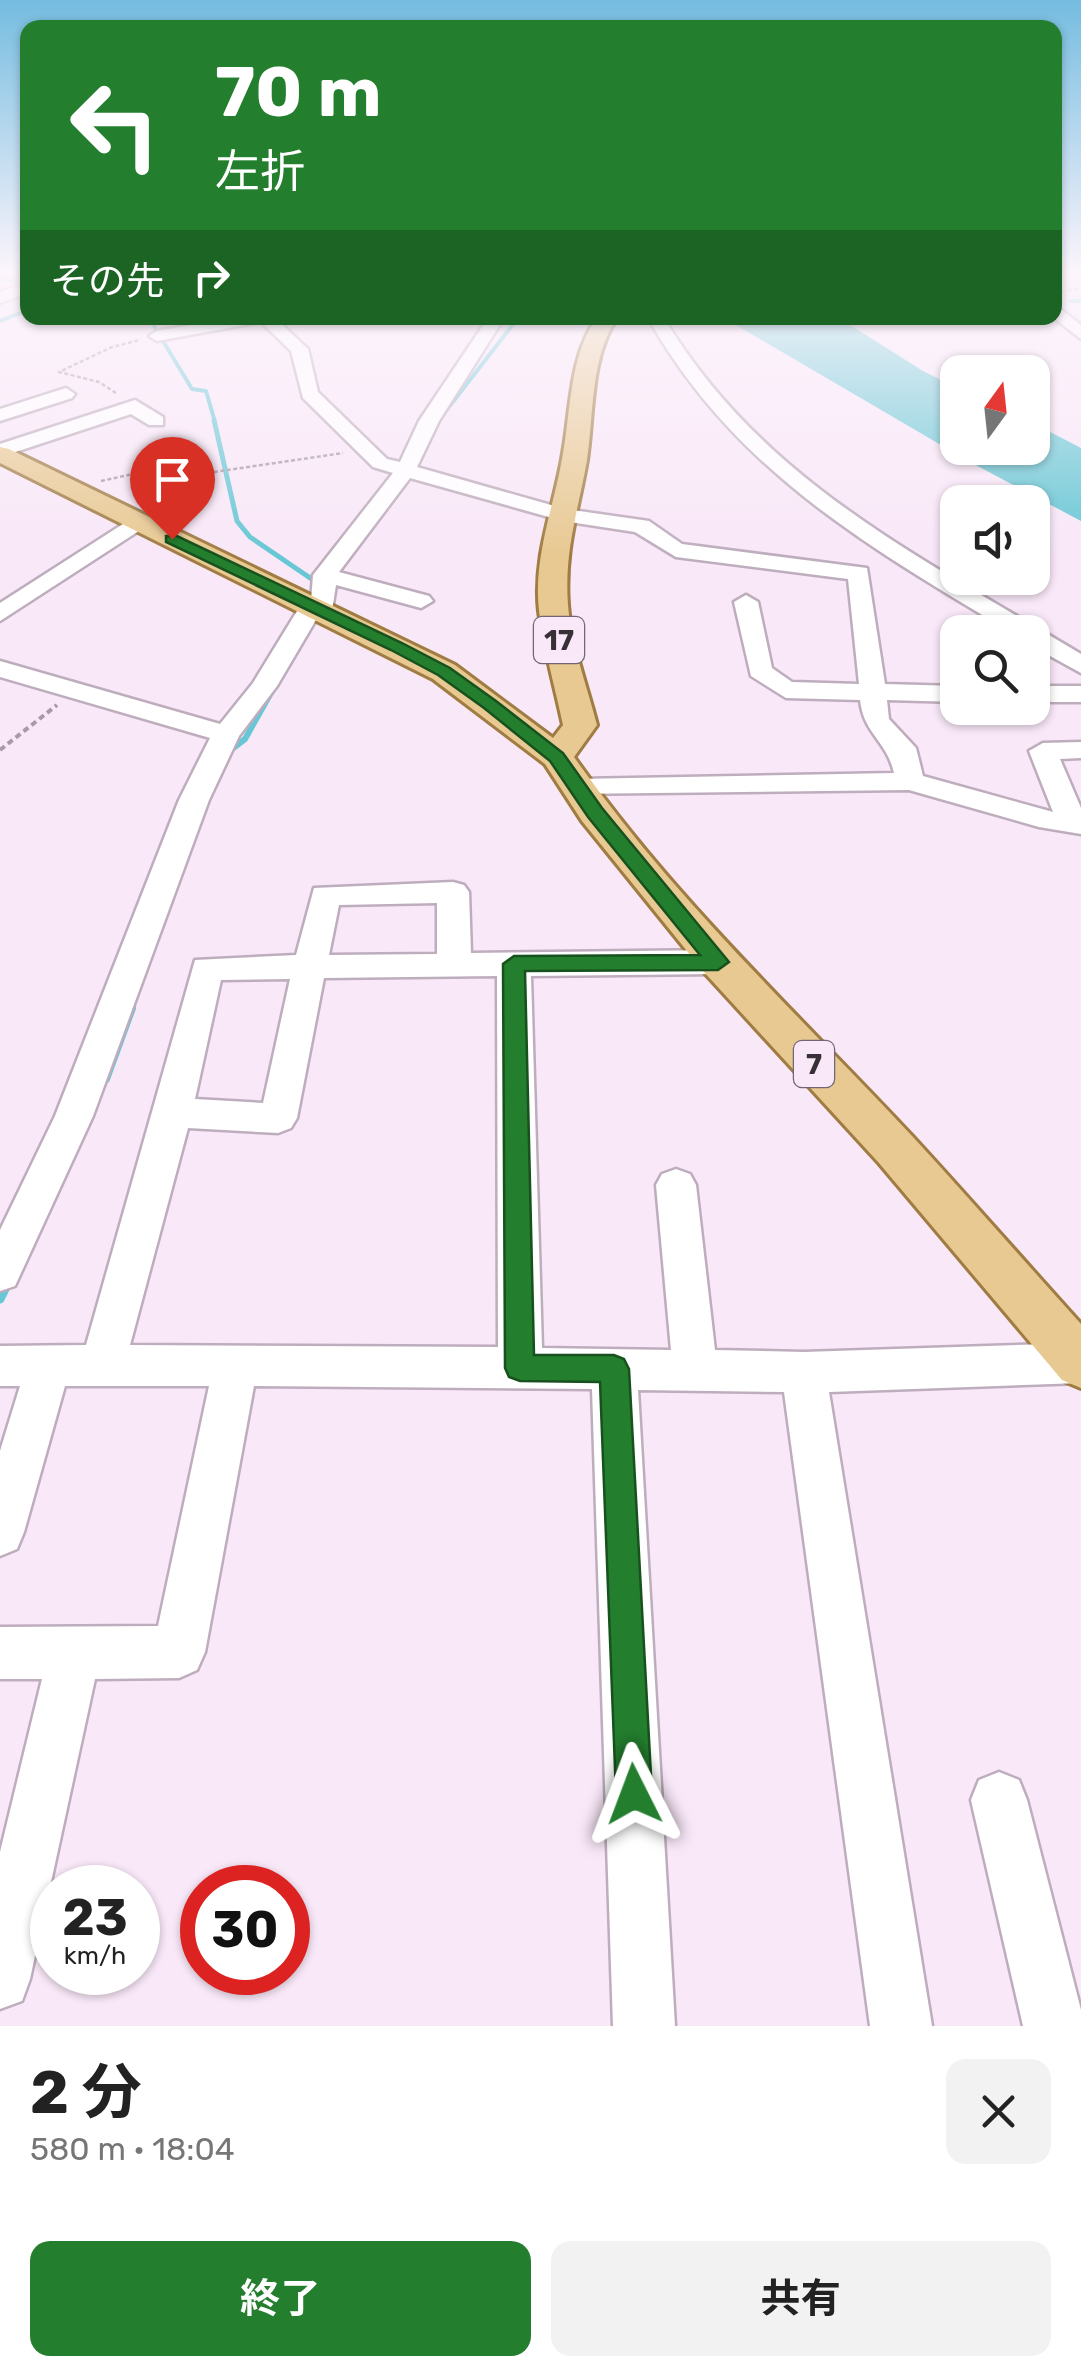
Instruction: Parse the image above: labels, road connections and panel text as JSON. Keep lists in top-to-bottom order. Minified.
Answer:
{"streets":{"main road":["17","7"]},"crossings":[["17","7"]],"north":"top","page":{"turn":["70 m","左折"],"then":"その先","speed":"23 km/h","limit":"30","heading":["2 分","580 m · 18:04"],"buttons":["終了","共有"]}}
